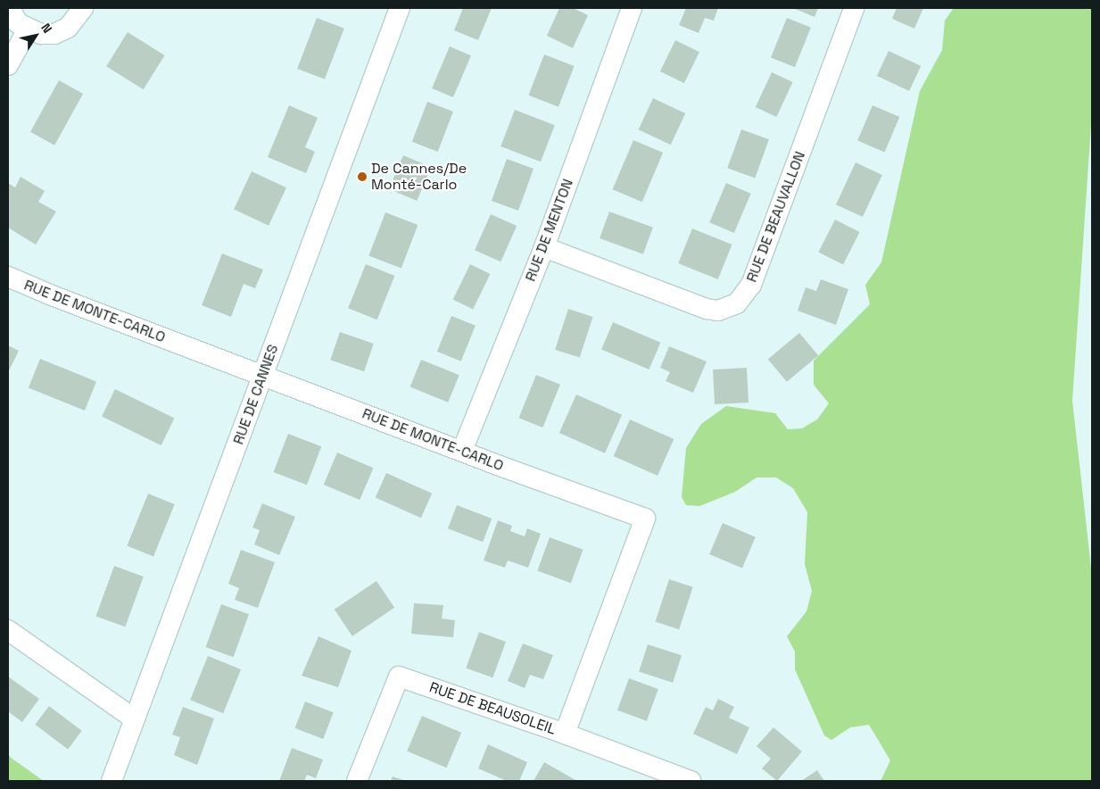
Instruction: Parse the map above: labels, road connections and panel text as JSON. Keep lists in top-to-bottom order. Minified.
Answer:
{"streets":{"street":["RUE DE BEAUVALLON","RUE DE MENTON","RUE DE MONTE-CARLO","RUE DE CANNES","RUE DE BEAUSOLEIL"]},"crossings":[["RUE DE BEAUVALLON","RUE DE MENTON"],["RUE DE MENTON","RUE DE MONTE-CARLO"],["RUE DE MONTE-CARLO","RUE DE CANNES"],["RUE DE MONTE-CARLO","RUE DE BEAUSOLEIL"]],"places":["De Cannes/De Monté-Carlo"],"north":"top right"}
